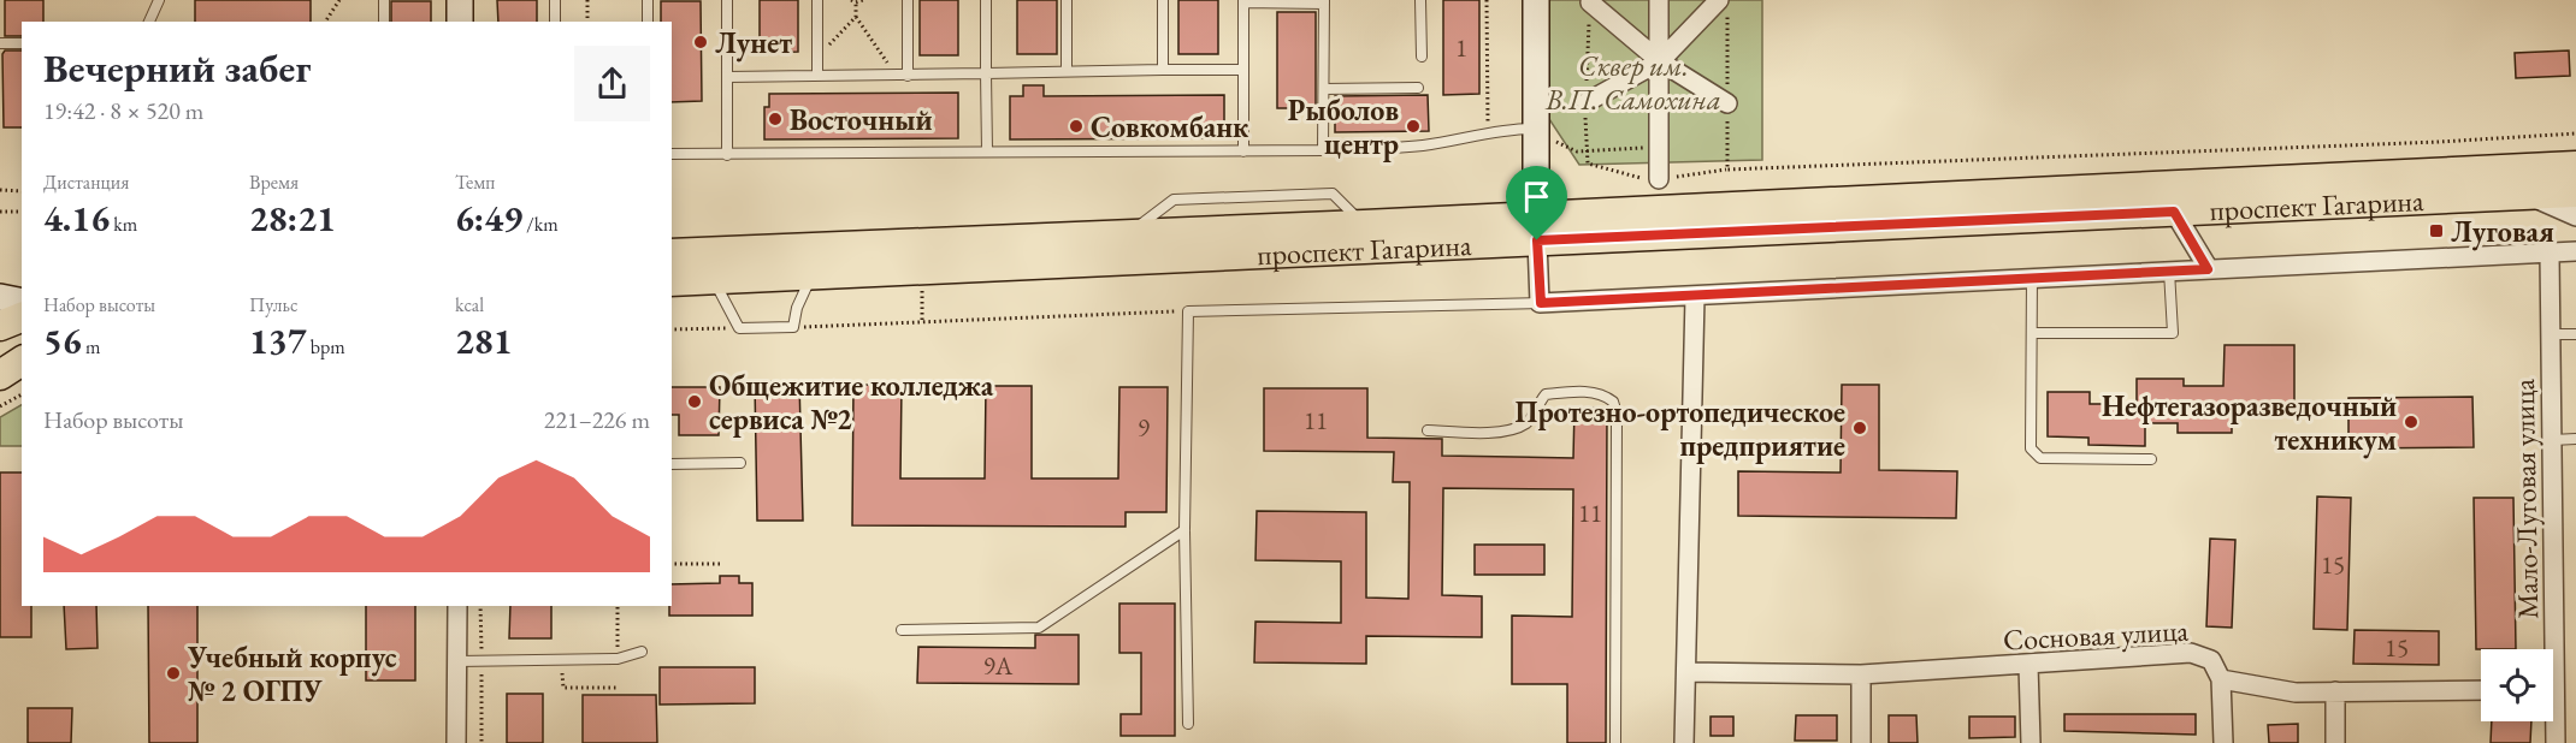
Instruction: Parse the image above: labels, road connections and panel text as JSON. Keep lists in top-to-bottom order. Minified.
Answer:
{"streets":{"main road":["проспект Гагарина"],"street":["Мало-Луговая улица","Сосновая улица"]},"parks":["Сквер им. В.П. Самохина"],"places":{"other":["Лунет","Восточный","Совкомбанк","Рыболов центр","Общежитие колледжа сервиса №2","Нефтегазоразведочный техникум","Протезно-ортопедическое предприятие","Учебный корпус № 2 ОГПУ"],"transit":["Луговая"]},"house_numbers":["1","11","9","11","15","15","9А"],"page":{"heading":["Вечерний забег","19:42 · 8 × 520 m"],"stats":[["Дистанция","4.16 km"],["Время","28:21"],["Темп","6:49 /km"],["Набор высоты","56 m"],["Пульс","137 bpm"],["kcal","281"]],"chart":["Набор высоты","221–226 m"]}}
